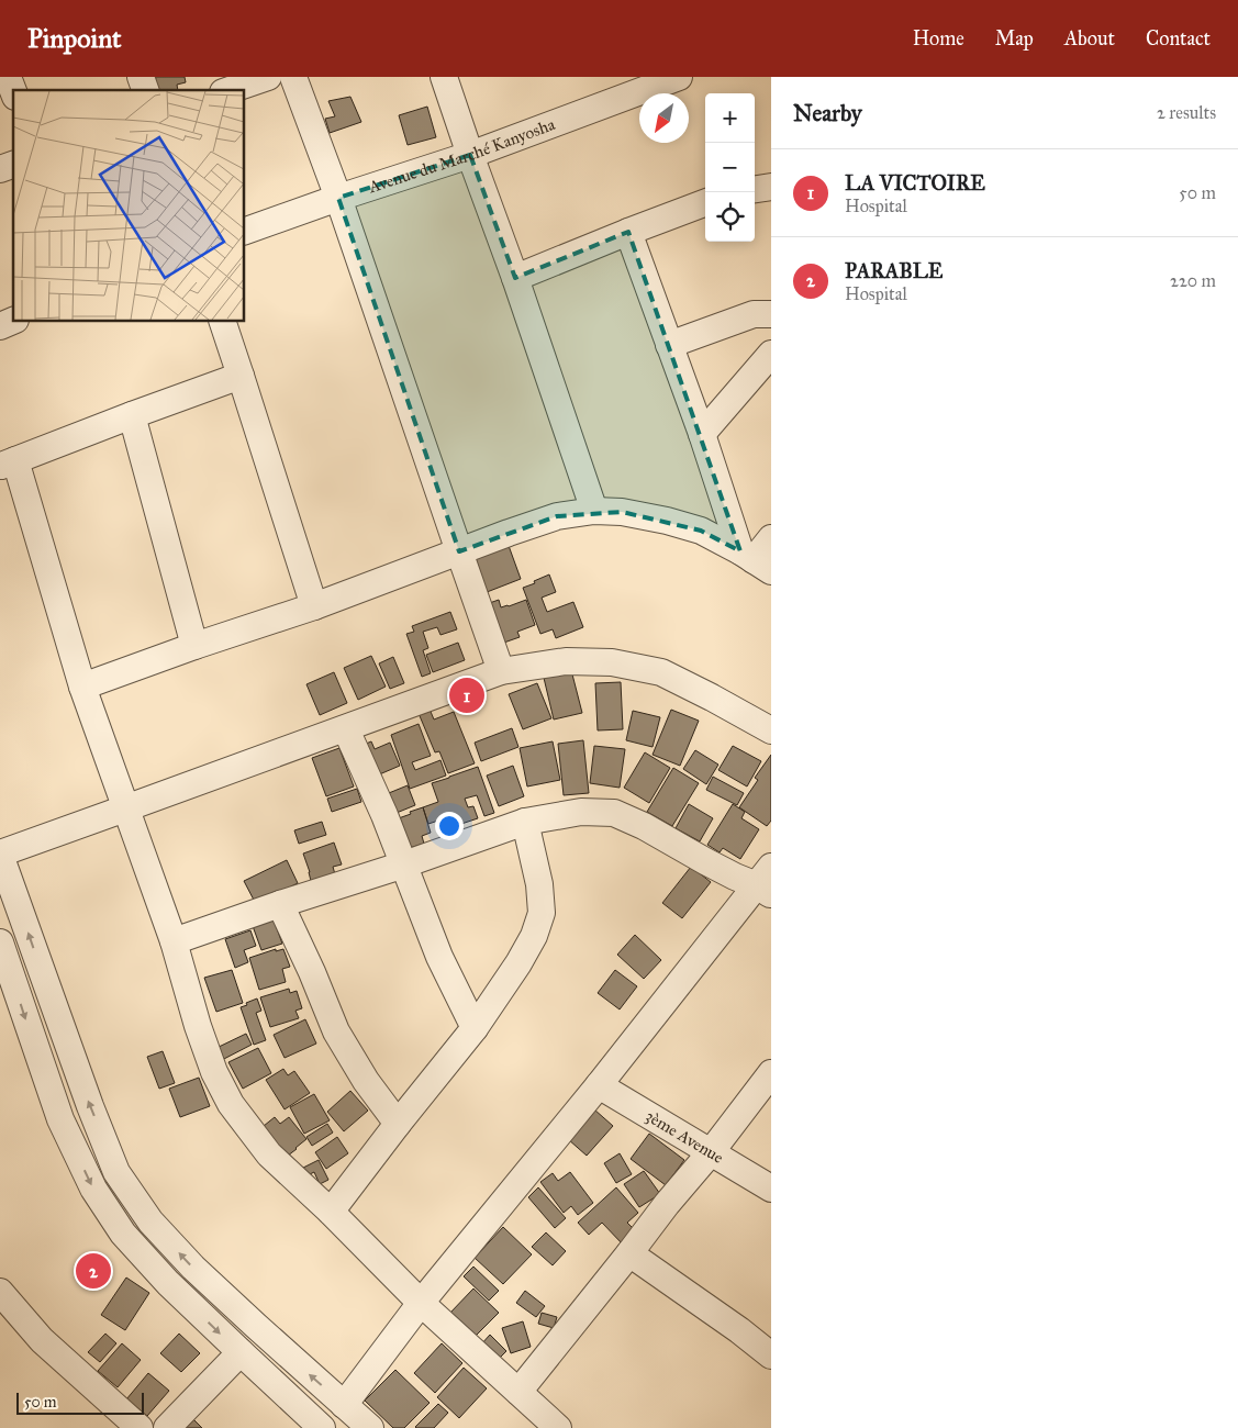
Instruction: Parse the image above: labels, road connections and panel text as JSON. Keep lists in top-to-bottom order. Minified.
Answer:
{"streets":{"street":["Avenue du Marché Kanyosha","3ème Avenue"]},"scale_bar":"50 m","north":"bottom left","page":{"header":"Pinpoint","nav":["Home","Map","About","Contact"],"heading":["Nearby","2 results"],"map_buttons":["+","−"],"list":[{"mark":"1","name":"LA VICTOIRE","note":"Hospital","value":"50 m"},{"mark":"2","name":"PARABLE","note":"Hospital","value":"220 m"}],"pins":["1","2"],"scale":"50 m"}}
